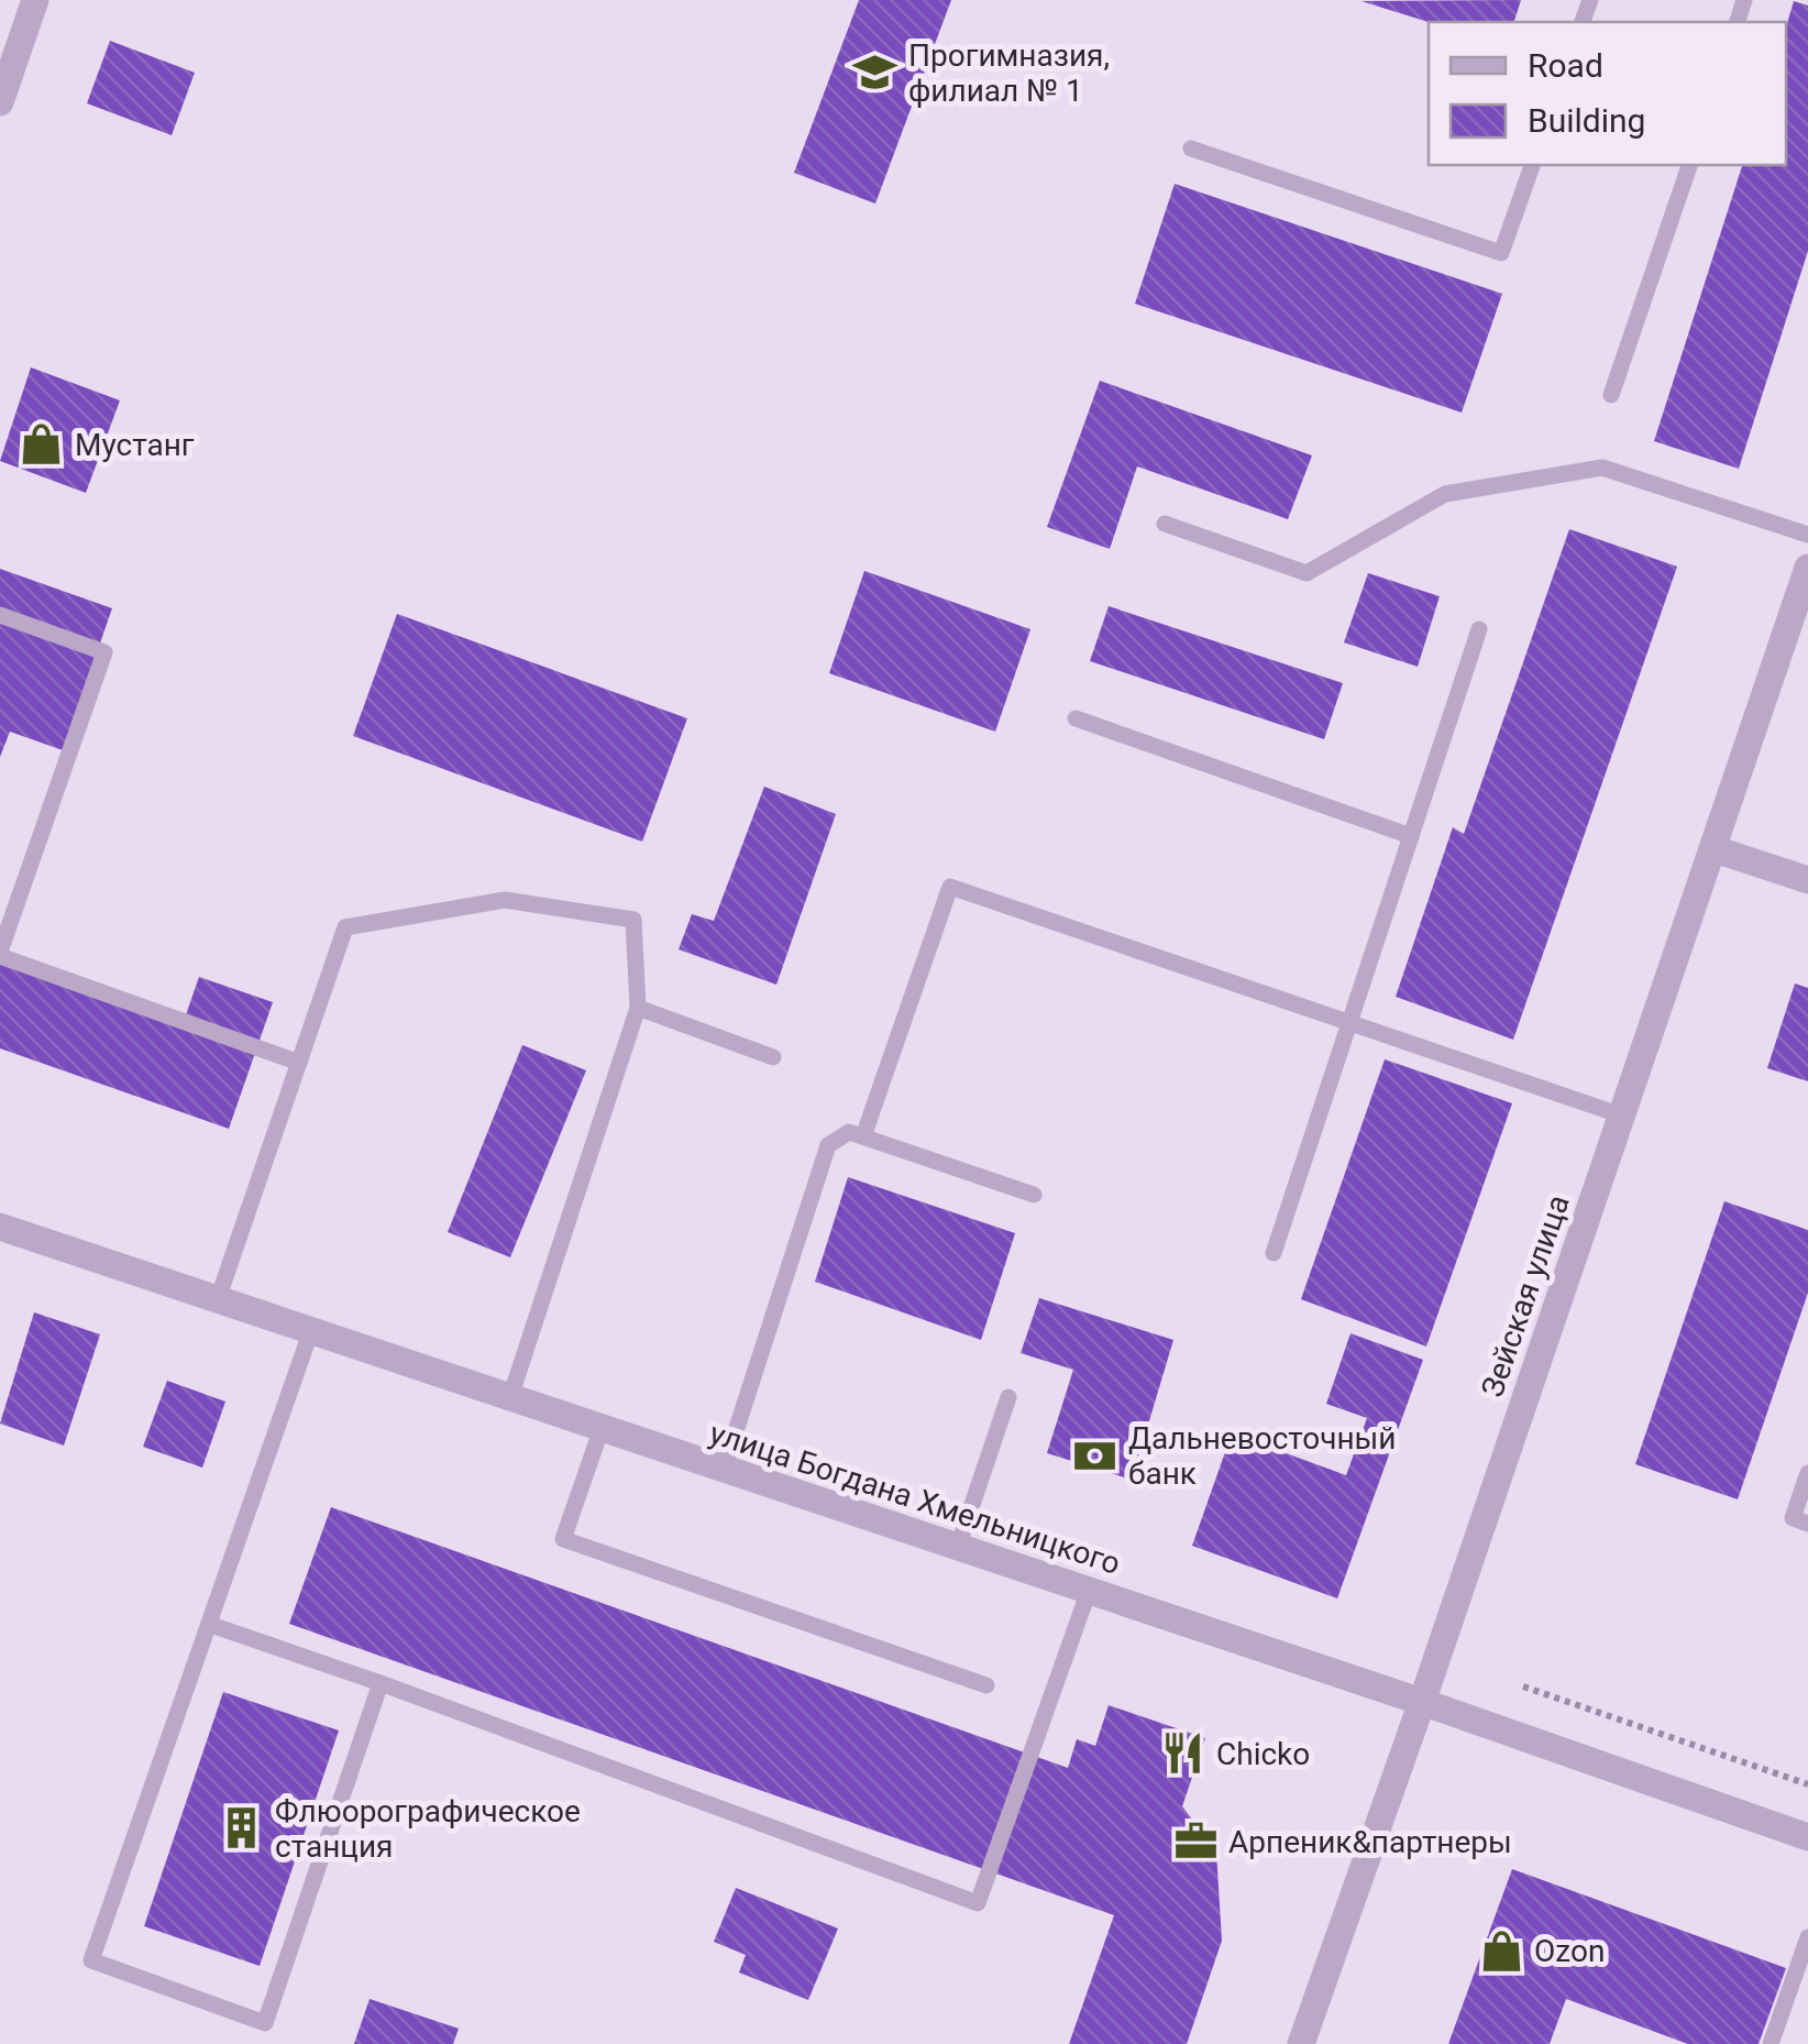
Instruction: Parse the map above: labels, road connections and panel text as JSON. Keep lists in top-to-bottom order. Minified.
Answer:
{"streets":{"street":["Зейская улица","улица Богдана Хмельницкого"]},"crossings":[["Зейская улица","улица Богдана Хмельницкого"]],"places":{"school or university":["Прогимназия, филиал № 1"],"shop":["Мустанг","Ozon"],"bank":["Дальневосточный банк"],"restaurant":["Chicko"],"building":["Флюорографическое станция"],"office":["Арпеник&партнеры"]},"legend":["Road","Building"]}
